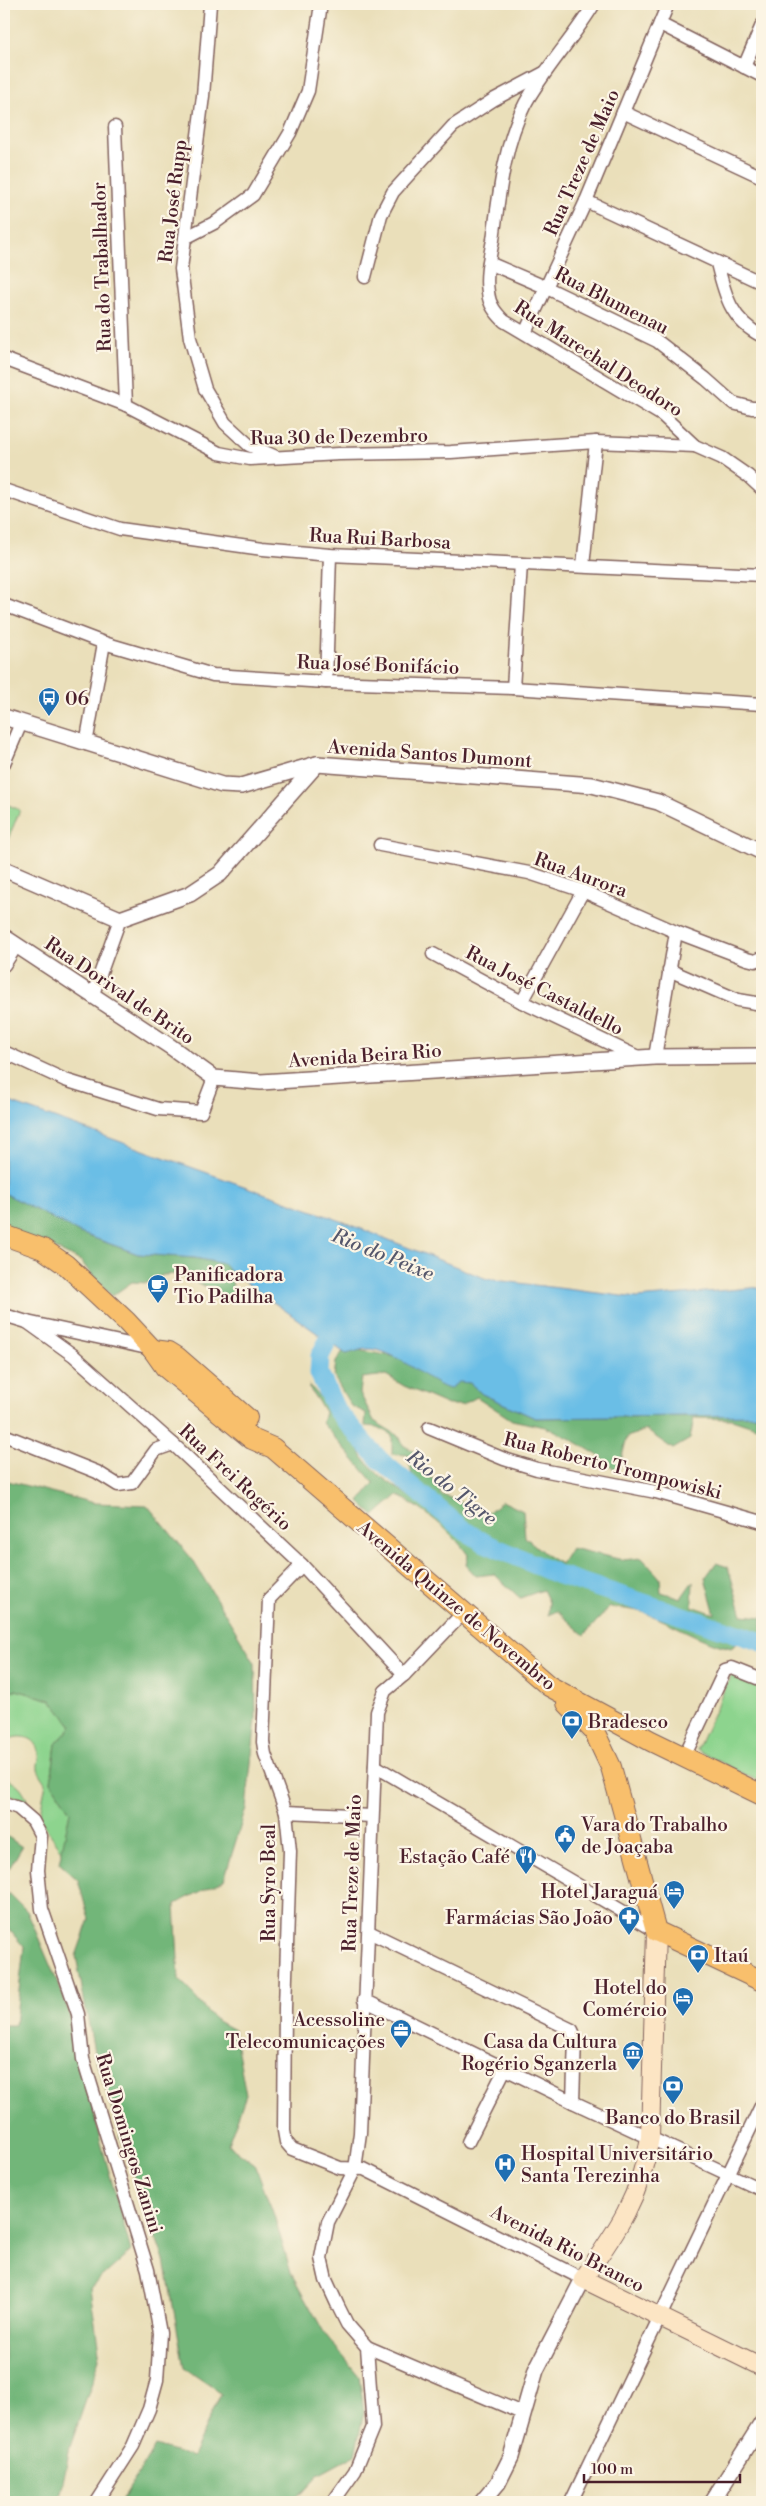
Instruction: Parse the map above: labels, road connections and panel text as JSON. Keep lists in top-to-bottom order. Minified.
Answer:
{"streets":{"main road":["Avenida Quinze de Novembro","Avenida Rio Branco"],"street":["Rua Treze de Maio","Rua José Rupp","Rua do Trabalhador","Rua Blumenau","Rua Marechal Deodoro","Rua 30 de Dezembro","Rua Rui Barbosa","Rua José Bonifácio","Avenida Santos Dumont","Rua Aurora","Rua Dorival de Brito","Rua José Castaldello","Avenida Beira Rio","Rua Roberto Trompowiski","Rua Frei Rogério","Rua Syro Beal","Rua Domingos Zanini"]},"crossings":[["Rua Treze de Maio","Rua Blumenau"],["Rua Treze de Maio","Rua Marechal Deodoro"],["Rua Treze de Maio","Rua Frei Rogério"],["Rua Treze de Maio","Avenida Quinze de Novembro"],["Rua Treze de Maio","Rua Syro Beal"],["Rua Treze de Maio","Avenida Rio Branco"],["Rua José Rupp","Rua 30 de Dezembro"],["Rua do Trabalhador","Rua 30 de Dezembro"],["Rua Blumenau","Rua Marechal Deodoro"],["Rua Marechal Deodoro","Rua 30 de Dezembro"],["Rua Dorival de Brito","Avenida Beira Rio"],["Rua José Castaldello","Avenida Beira Rio"],["Rua Frei Rogério","Avenida Quinze de Novembro"],["Rua Frei Rogério","Rua Syro Beal"],["Rua Syro Beal","Avenida Rio Branco"]],"water":["Rio do Peixe","Rio do Tigre"],"places":{"bus stop":["06"],"cafe":["Panificadora Tio Padilha"],"bank":["Bradesco","Itaú","Banco do Brasil"],"public building":["Vara do Trabalho de Joaçaba"],"restaurant":["Estação Café"],"hotel":["Hotel Jaraguá","Hotel do Comércio"],"pharmacy":["Farmácias São João"],"office":["Acessoline Telecomunicações"],"museum":["Casa da Cultura Rogério Sganzerla"],"hospital":["Hospital Universitário Santa Terezinha"]},"scale_bar":"100 m"}
